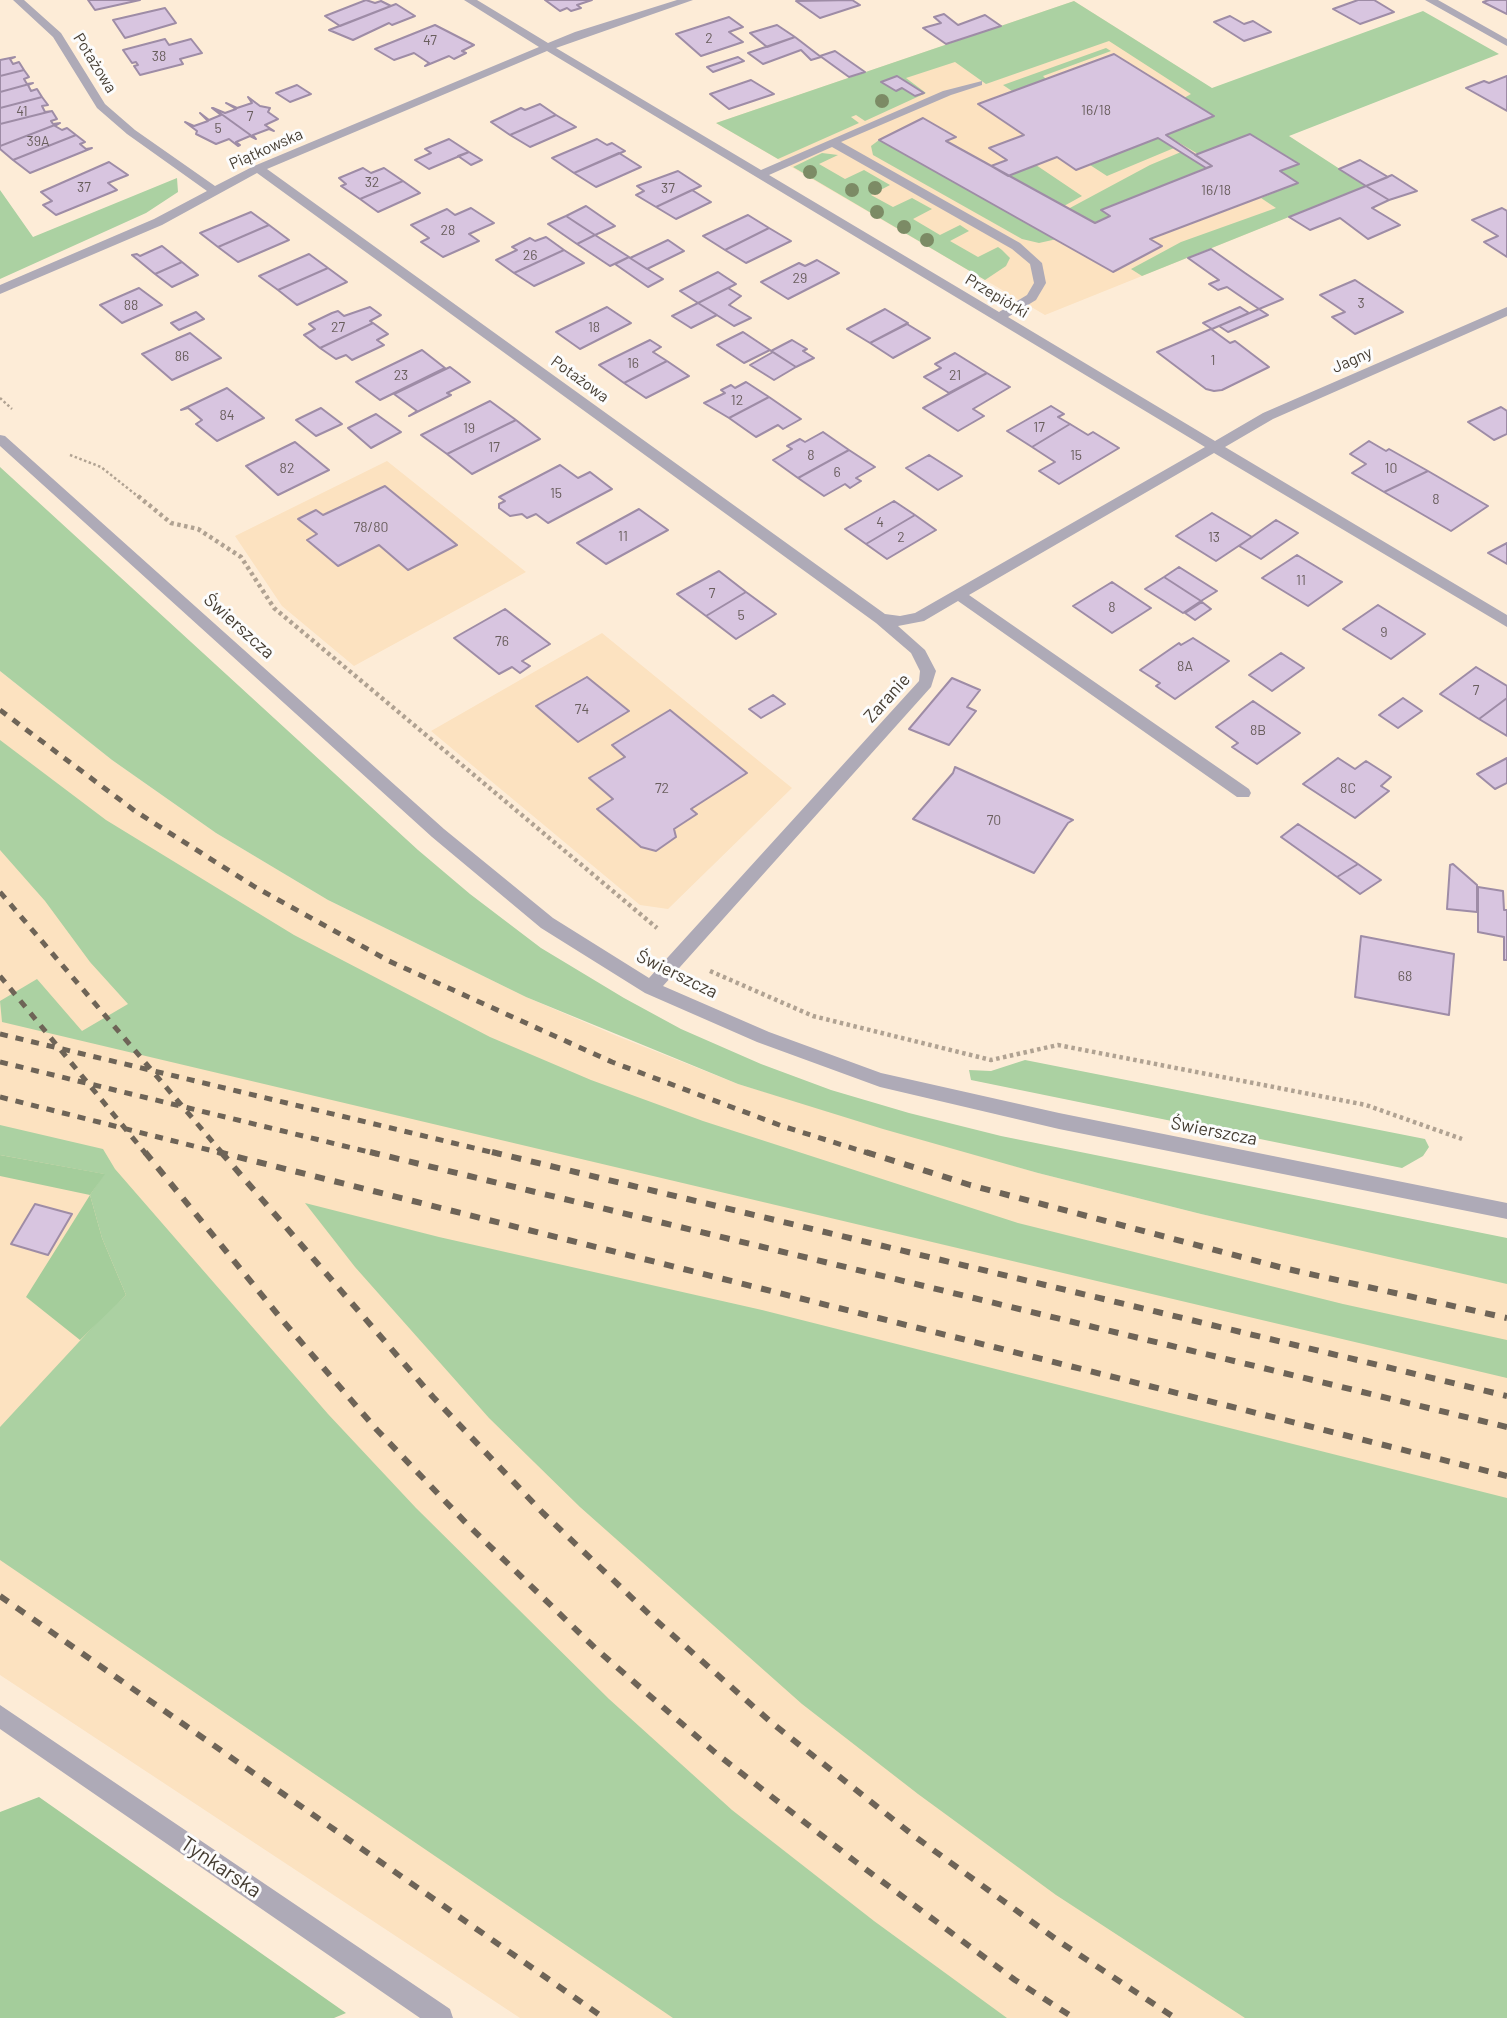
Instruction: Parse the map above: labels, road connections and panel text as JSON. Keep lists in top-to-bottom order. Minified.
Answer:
{"streets":{"street":["Potażowa","Piątkowska","Przepiórki","Jagny","Świerszcza","Zaranie","Tynkarska"]},"crossings":[["Potażowa","Piątkowska"],["Potażowa","Zaranie"],["Piątkowska","Przepiórki"],["Przepiórki","Jagny"],["Świerszcza","Zaranie"]],"house_numbers":["2","47","38","16/18","41","7","5","39A","32","37","37","16/18","28","26","29","3","88","27","18","86","1","16","23","21","12","84","17","19","17","8","15","82","10","6","15","8","4","78/80","11","2","13","11","7","8","5","9","76","8A","7","74","8B","72","8C","70","68"]}
